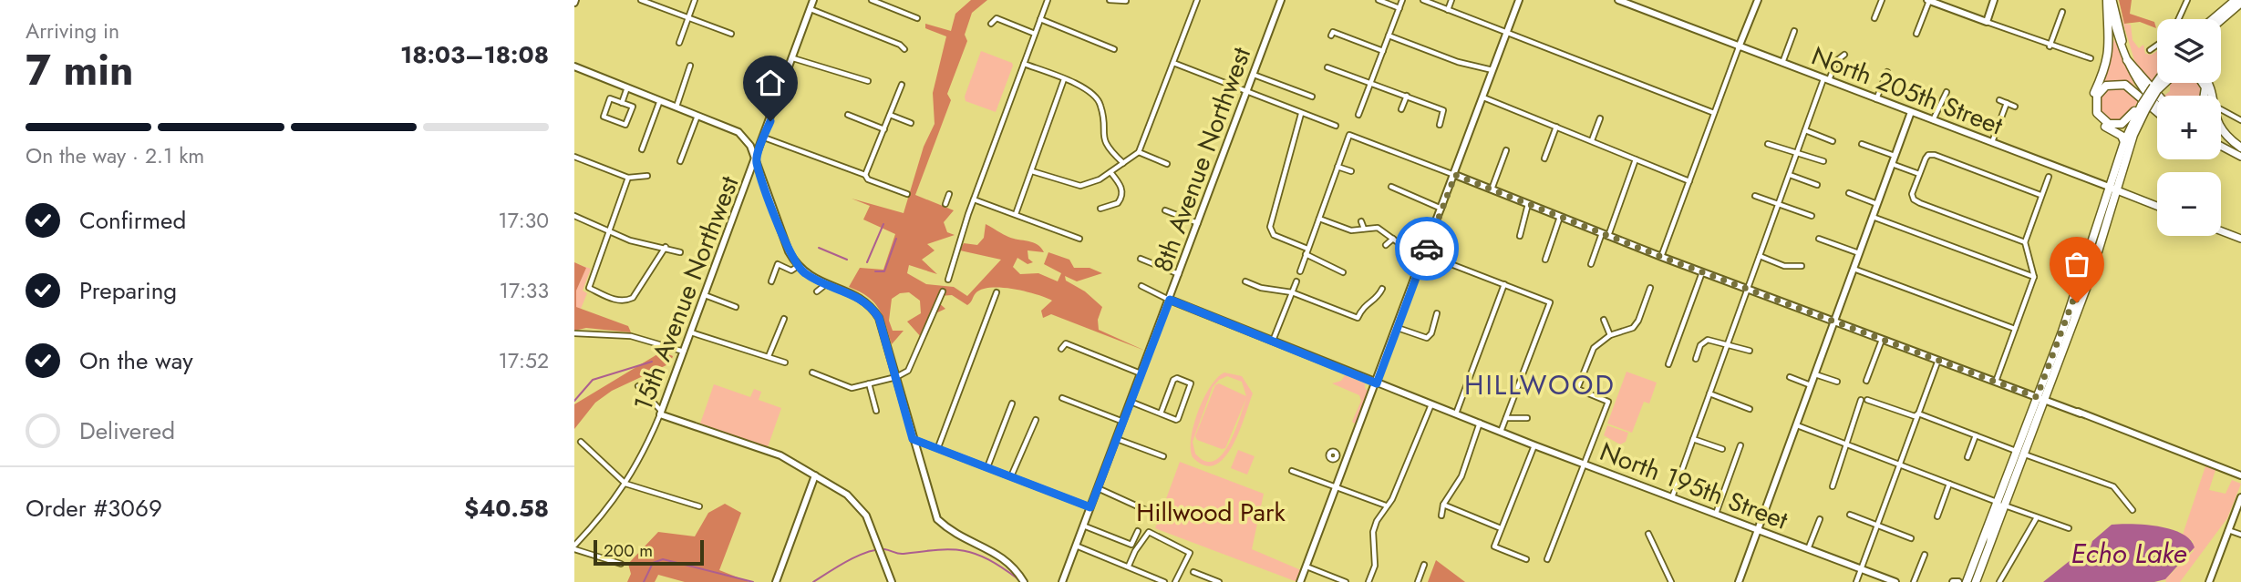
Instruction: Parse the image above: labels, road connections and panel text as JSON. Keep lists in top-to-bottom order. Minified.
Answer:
{"streets":{"main road":["North 205th Street"],"street":["8th Avenue Northwest","15th Avenue Northwest","North 195th Street"]},"crossings":[["8th Avenue Northwest","North 195th Street"]],"districts":["HILLWOOD"],"water":["Echo Lake"],"parks":["Hillwood Park"],"scale_bar":"200 m","page":{"heading":["7 min","Arriving in","18:03–18:08"],"panel":["Order #3069","$40.58"],"map_buttons":["+","−"],"bar":"On the way · 2.1 km","list":[["Confirmed","17:30"],["Preparing","17:33"],["On the way","17:52"],"Delivered"],"scale":"200 m"}}
